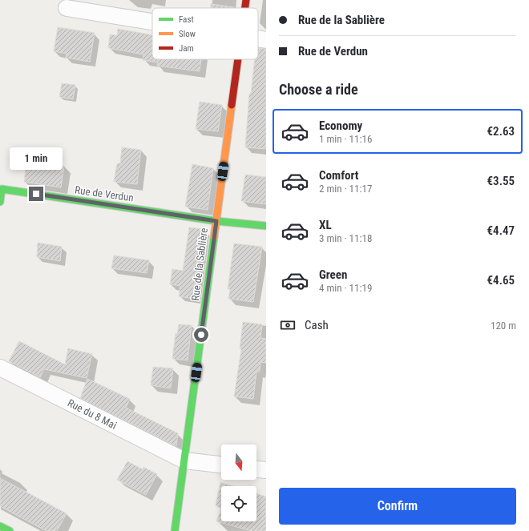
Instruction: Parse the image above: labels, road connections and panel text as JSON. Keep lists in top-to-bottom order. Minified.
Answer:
{"streets":{"street":["Rue de Verdun","Rue de la Sablière","Rue du 8 Mai"]},"crossings":[["Rue de Verdun","Rue de la Sablière"],["Rue de la Sablière","Rue du 8 Mai"]],"legend":["Fast","Slow","Jam"],"north":"bottom","page":{"banner":["Rue de la Sablière","Rue de Verdun"],"heading":"Choose a ride","list":[{"name":"Economy","note":"1 min · 11:16","value":"€2.63"},{"name":"Comfort","note":"2 min · 11:17","value":"€3.55"},{"name":"XL","note":"3 min · 11:18","value":"€4.47"},{"name":"Green","note":"4 min · 11:19","value":"€4.65"}],"bubble":"1 min","pay":["Cash","120 m"],"buttons":"Confirm"}}
